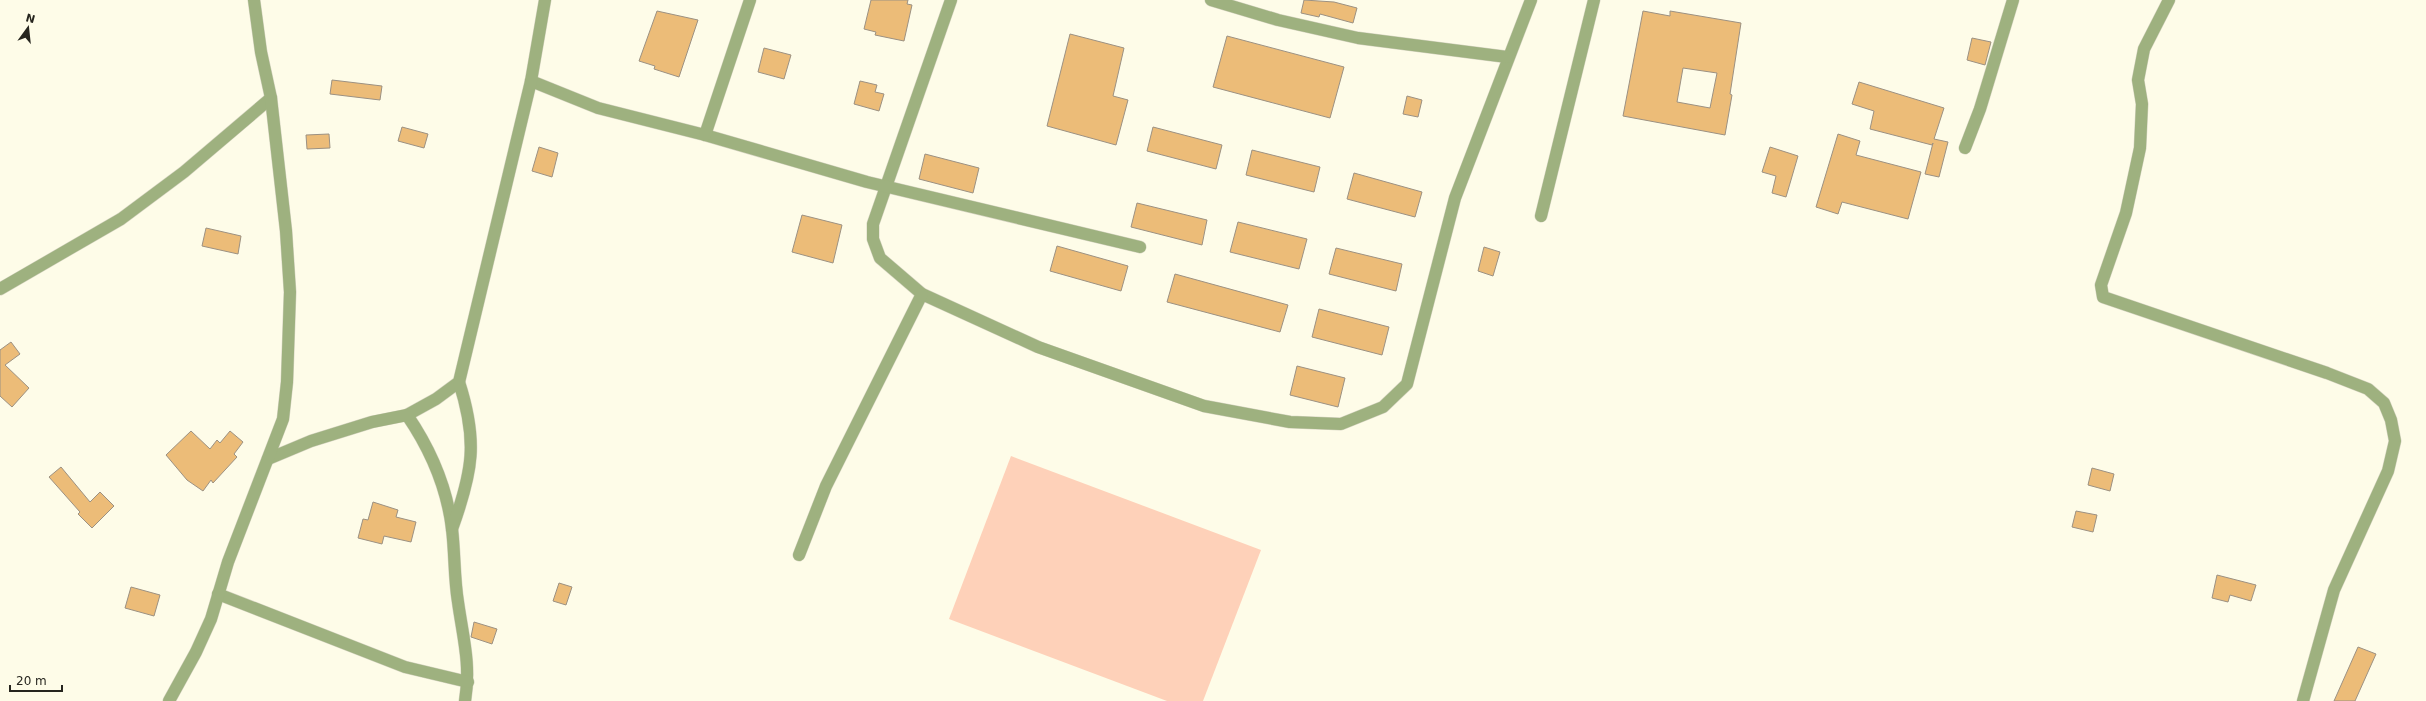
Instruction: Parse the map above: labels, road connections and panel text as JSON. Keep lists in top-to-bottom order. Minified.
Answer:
{"scale_bar":"20 m","north":"top"}
